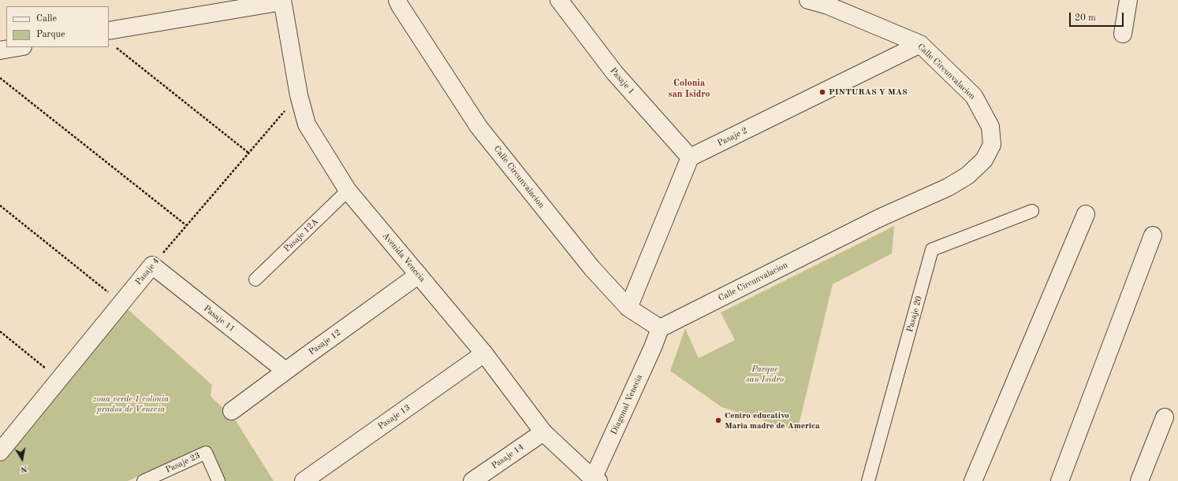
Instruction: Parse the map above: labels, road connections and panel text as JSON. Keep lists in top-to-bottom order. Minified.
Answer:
{"streets":{"street":["Calle Circunvalacion","Pasaje 1","Pasaje 2","Pasaje 12A","Avenida Venecia","Pasaje 4","Pasaje 20","Pasaje 11","Pasaje 12","Diagonal Venecia","Pasaje 13","Pasaje 14","Pasaje 23"]},"crossings":[["Calle Circunvalacion","Pasaje 2"],["Calle Circunvalacion","Diagonal Venecia"],["Pasaje 1","Pasaje 2"],["Pasaje 12A","Avenida Venecia"],["Avenida Venecia","Pasaje 4"],["Avenida Venecia","Pasaje 12"],["Avenida Venecia","Diagonal Venecia"],["Avenida Venecia","Pasaje 13"],["Avenida Venecia","Pasaje 14"],["Pasaje 4","Pasaje 11"],["Pasaje 11","Pasaje 12"]],"districts":["Colonia san Isidro"],"parks":["Parque san Isidro","zona verde 1 colonia prados de Venecia"],"places":["PINTURAS Y MAS","Centro educativo Maria madre de America"],"legend":["Calle","Parque"],"scale_bar":"20 m","north":"bottom"}
